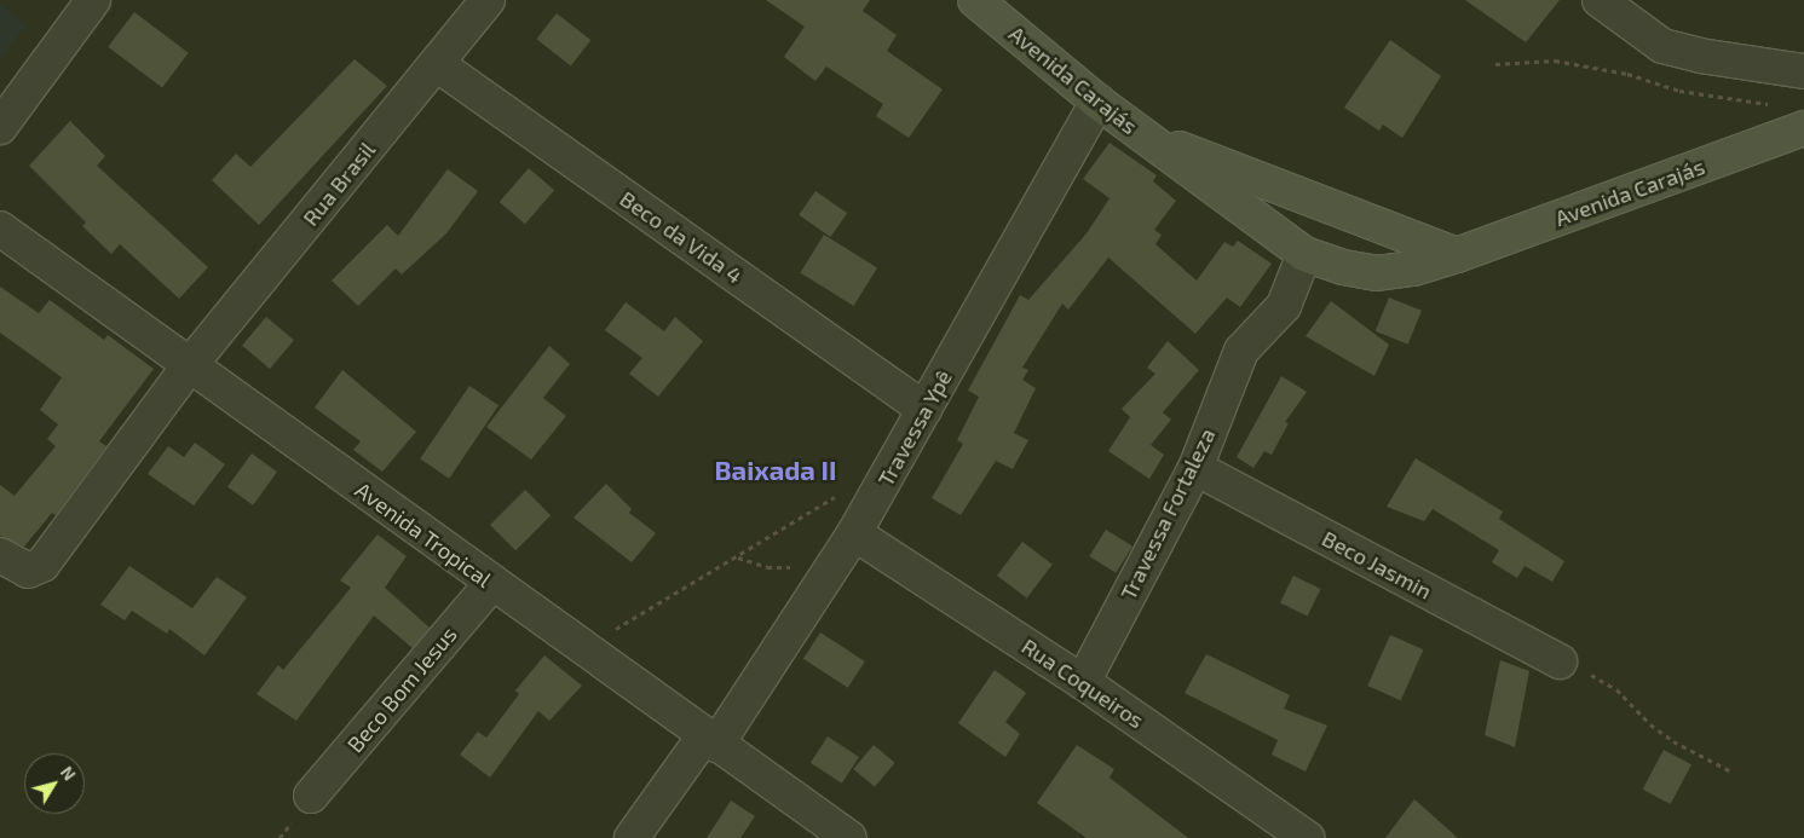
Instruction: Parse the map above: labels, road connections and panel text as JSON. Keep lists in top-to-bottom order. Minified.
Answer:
{"streets":{"street":["Avenida Carajás","Rua Brasil","Beco da Vida 4","Travessa Ypê","Travessa Fortaleza","Avenida Tropical","Beco Jasmin","Rua Coqueiros","Beco Bom Jesus"]},"crossings":[["Avenida Carajás","Travessa Ypê"],["Avenida Carajás","Travessa Fortaleza"],["Rua Brasil","Beco da Vida 4"],["Rua Brasil","Avenida Tropical"],["Beco da Vida 4","Travessa Ypê"],["Travessa Ypê","Avenida Tropical"],["Travessa Ypê","Rua Coqueiros"],["Travessa Fortaleza","Beco Jasmin"],["Travessa Fortaleza","Rua Coqueiros"],["Avenida Tropical","Beco Bom Jesus"]],"districts":["Baixada II"],"north":"top right"}
